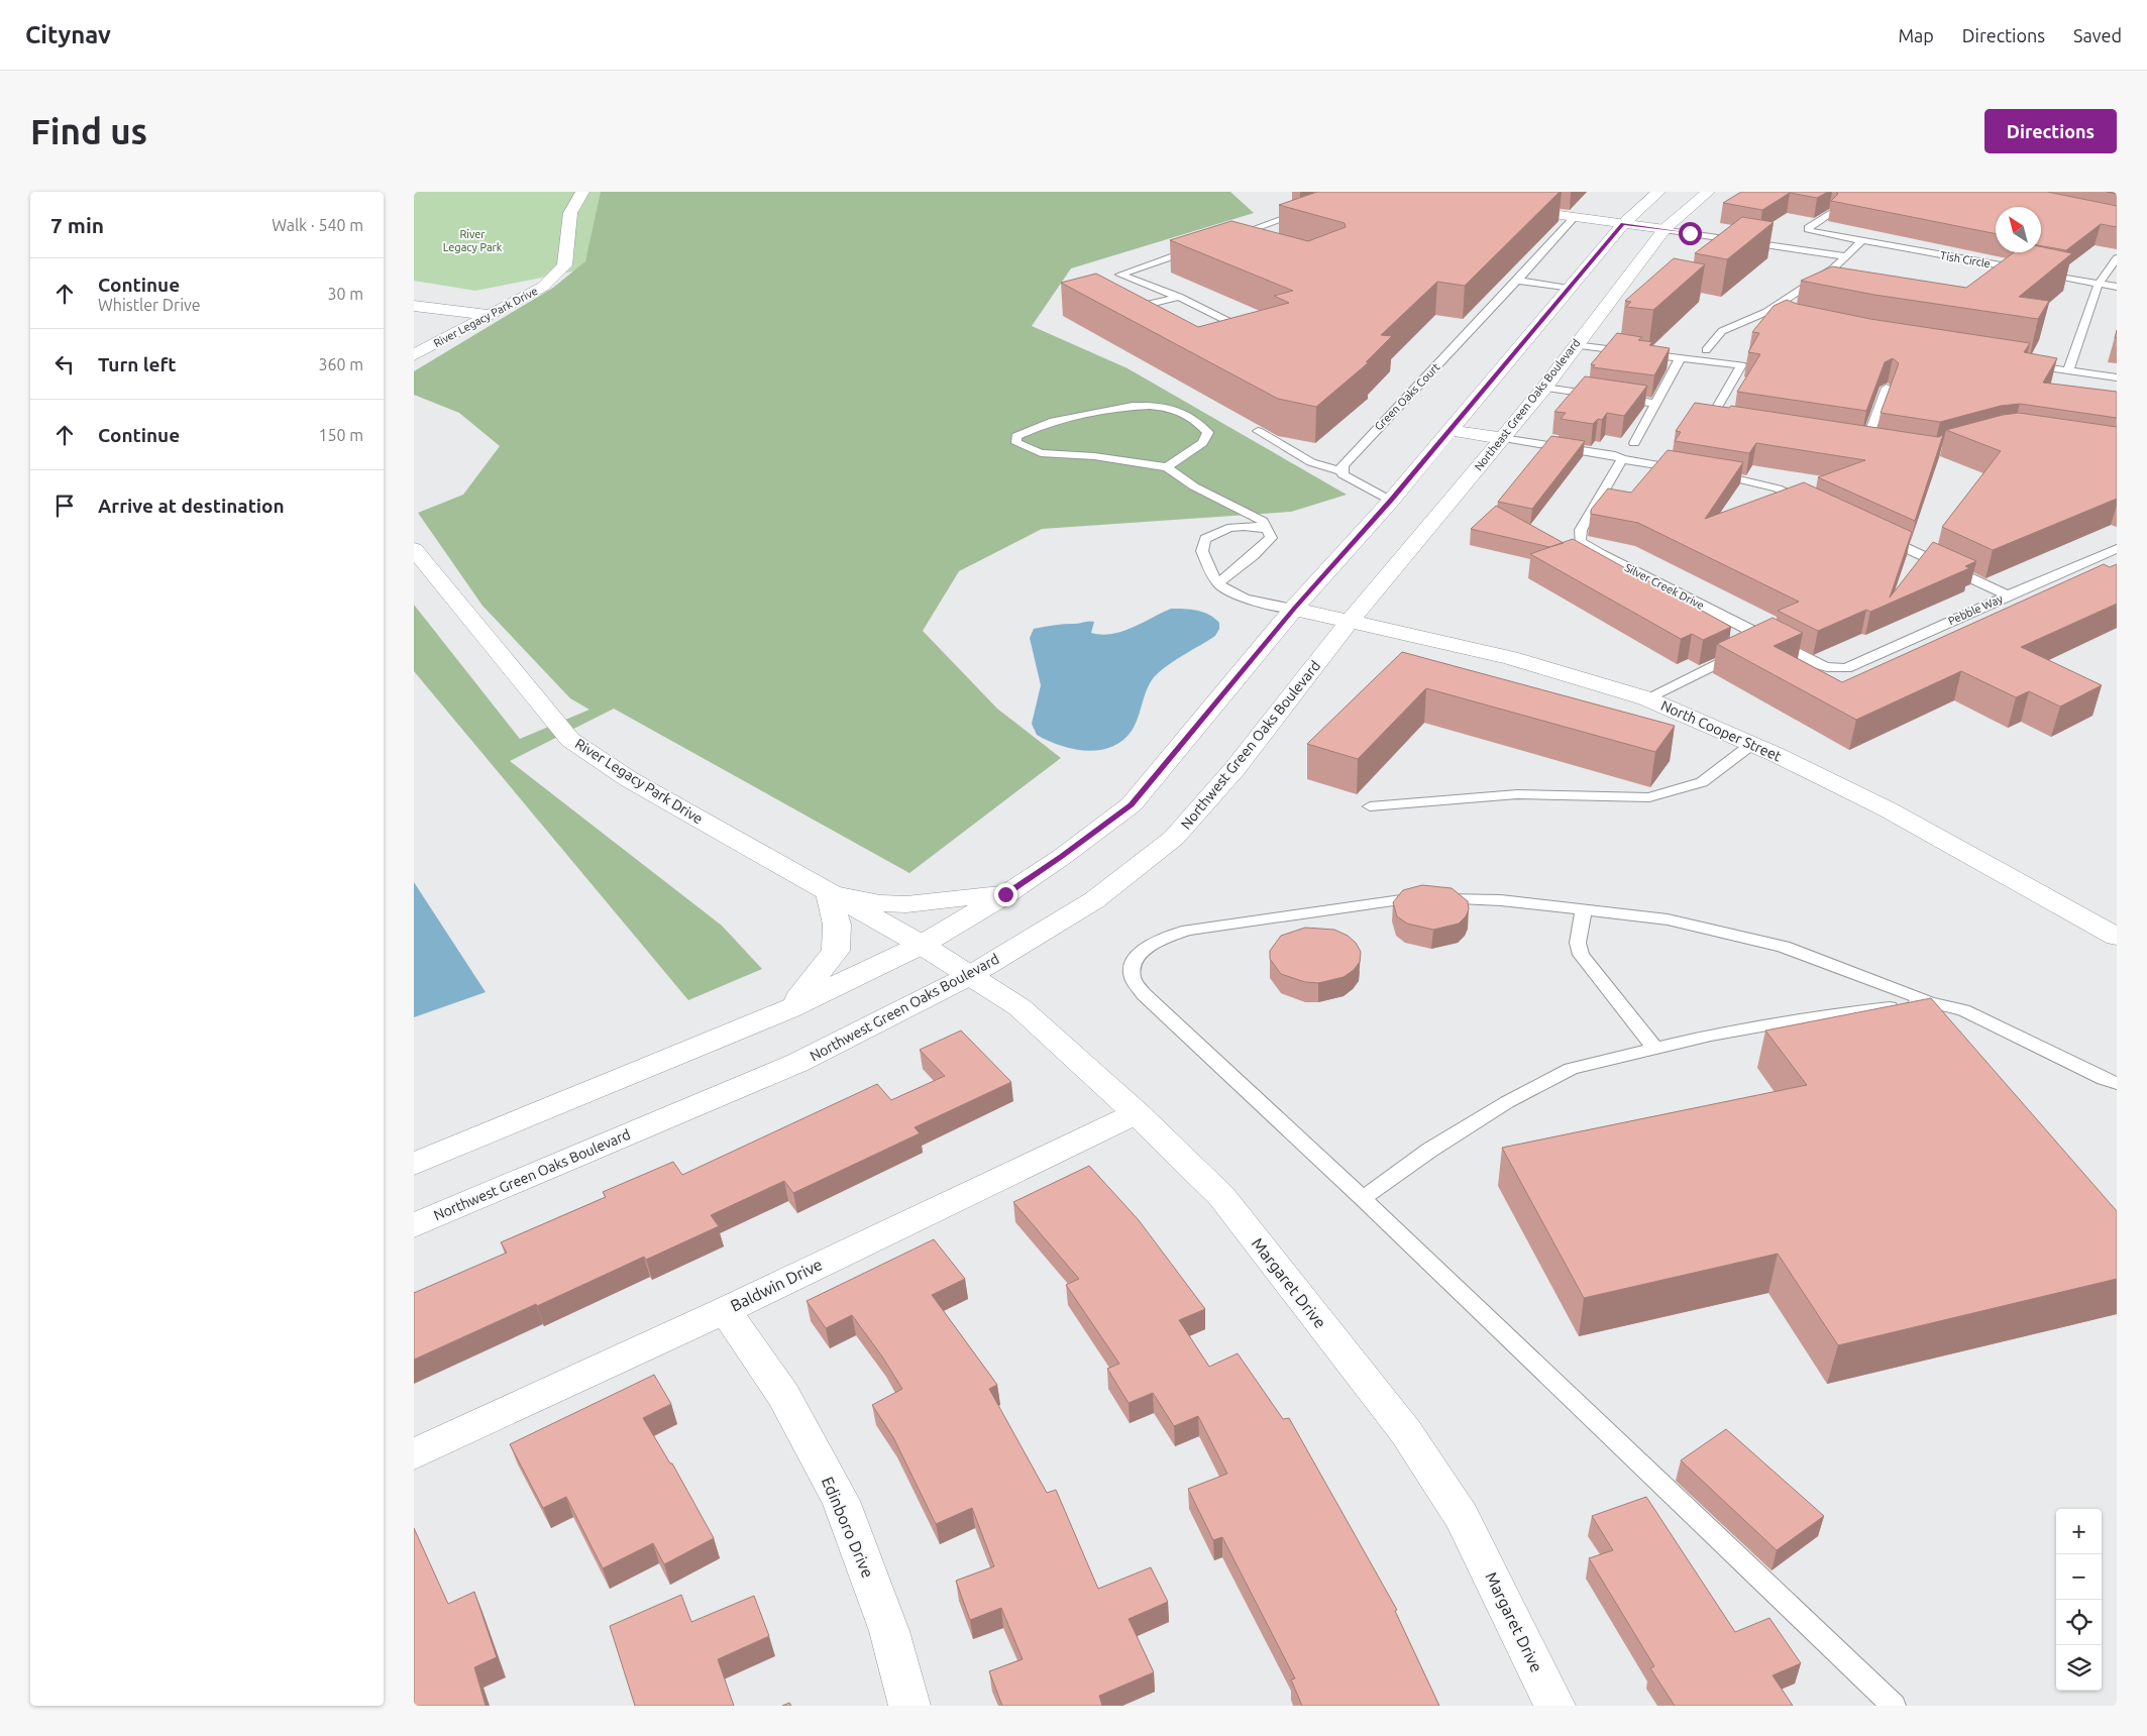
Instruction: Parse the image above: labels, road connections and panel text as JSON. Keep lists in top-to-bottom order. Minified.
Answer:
{"streets":{"main road":["River Legacy Park Drive","Northeast Green Oaks Boulevard","North Cooper Street","Northwest Green Oaks Boulevard","Margaret Drive","Baldwin Drive","Edinboro Drive"],"lane":["Tish Circle","Green Oaks Court","Silver Creek Drive","Pebble Way"]},"crossings":[["River Legacy Park Drive","Margaret Drive"],["Northeast Green Oaks Boulevard","North Cooper Street"],["Northeast Green Oaks Boulevard","Northwest Green Oaks Boulevard"],["Silver Creek Drive","Pebble Way"],["North Cooper Street","Northwest Green Oaks Boulevard"],["Northwest Green Oaks Boulevard","Margaret Drive"],["Margaret Drive","Baldwin Drive"],["Baldwin Drive","Edinboro Drive"]],"parks":["River Legacy Park"],"north":"top left","page":{"header":"Citynav","nav":["Map","Directions","Saved"],"buttons":"Directions","title":"Find us","heading":["7 min","Walk · 540 m"],"list":[["Continue","Whistler Drive","30 m"],["Turn left","360 m"],["Continue","150 m"],"Arrive at destination"],"map_buttons":["+","−"]}}
